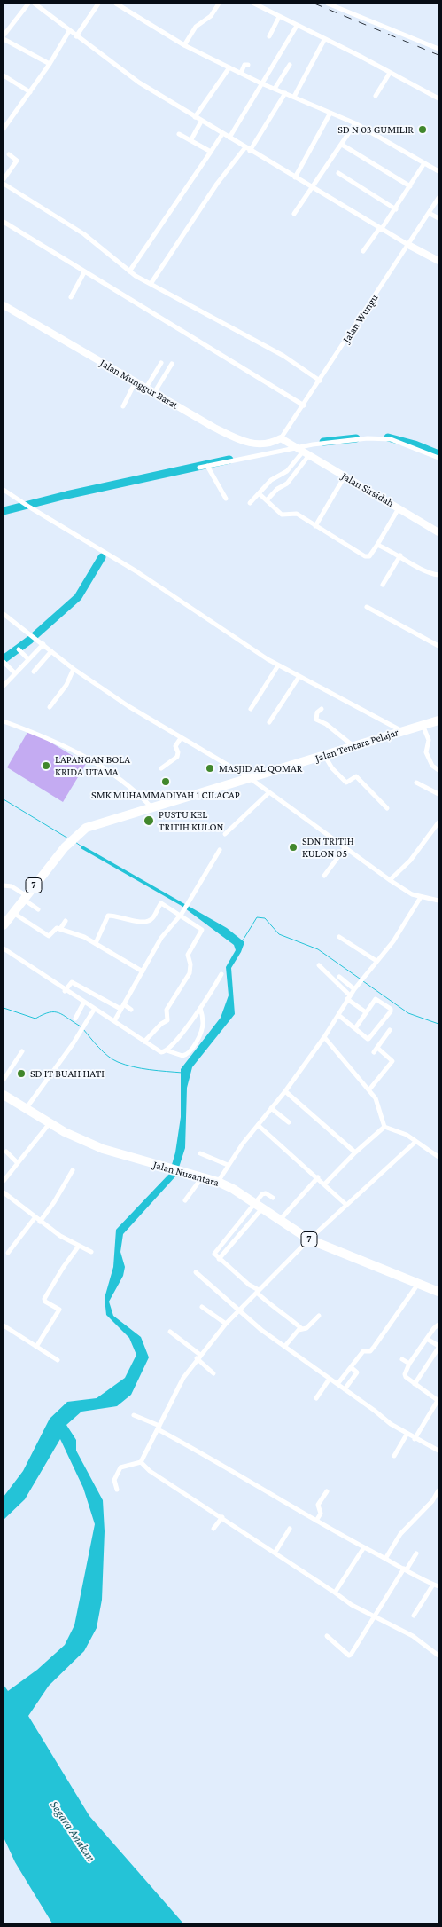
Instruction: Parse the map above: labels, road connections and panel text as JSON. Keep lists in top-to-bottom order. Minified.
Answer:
{"streets":{"highway":["Jalan Tentara Pelajar","7","Jalan Nusantara"],"street":["Jalan Wungu","Jalan Munggur Barat","Jalan Sirsidah"]},"crossings":[["Jalan Wungu","Jalan Munggur Barat"],["Jalan Wungu","Jalan Sirsidah"],["Jalan Munggur Barat","Jalan Sirsidah"],["Jalan Tentara Pelajar","7"]],"water":["Segara Anakan"],"places":["SD N 03 GUMILIR","LAPANGAN BOLA KRIDA UTAMA","MASJID AL QOMAR","SMK MUHAMMADIYAH 1 CILACAP","PUSTU KEL TRITIH KULON","SDN TRITIH KULON 05","SD IT BUAH HATI"]}
